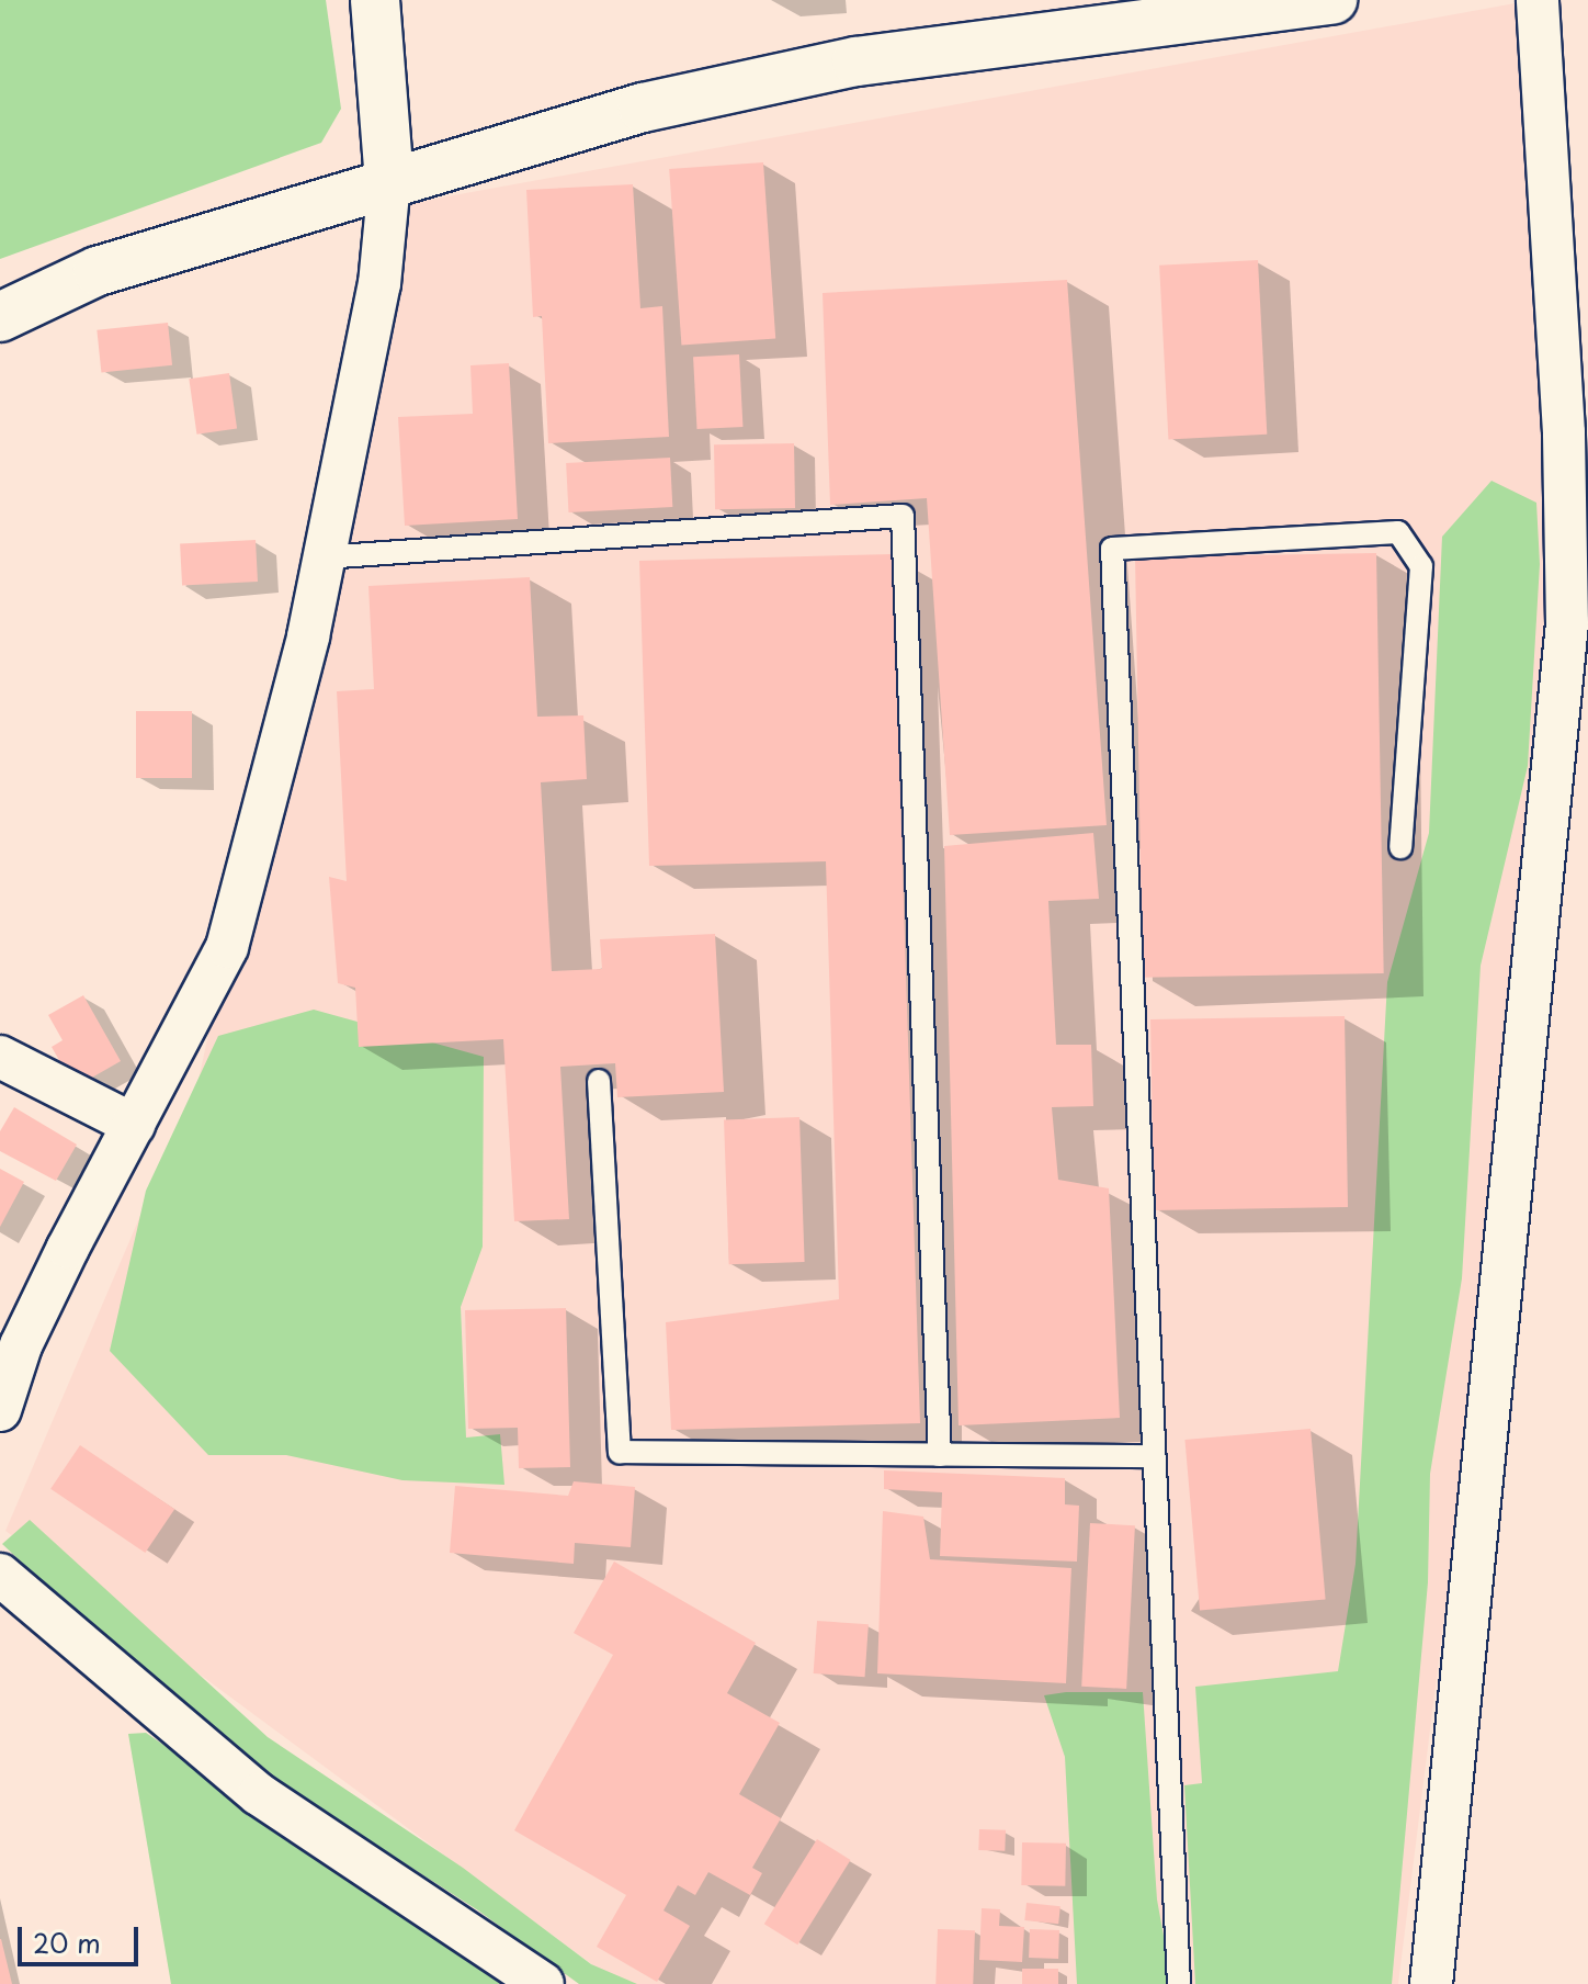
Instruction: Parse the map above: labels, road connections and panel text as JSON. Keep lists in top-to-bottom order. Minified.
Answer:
{"scale_bar":"20 m"}
